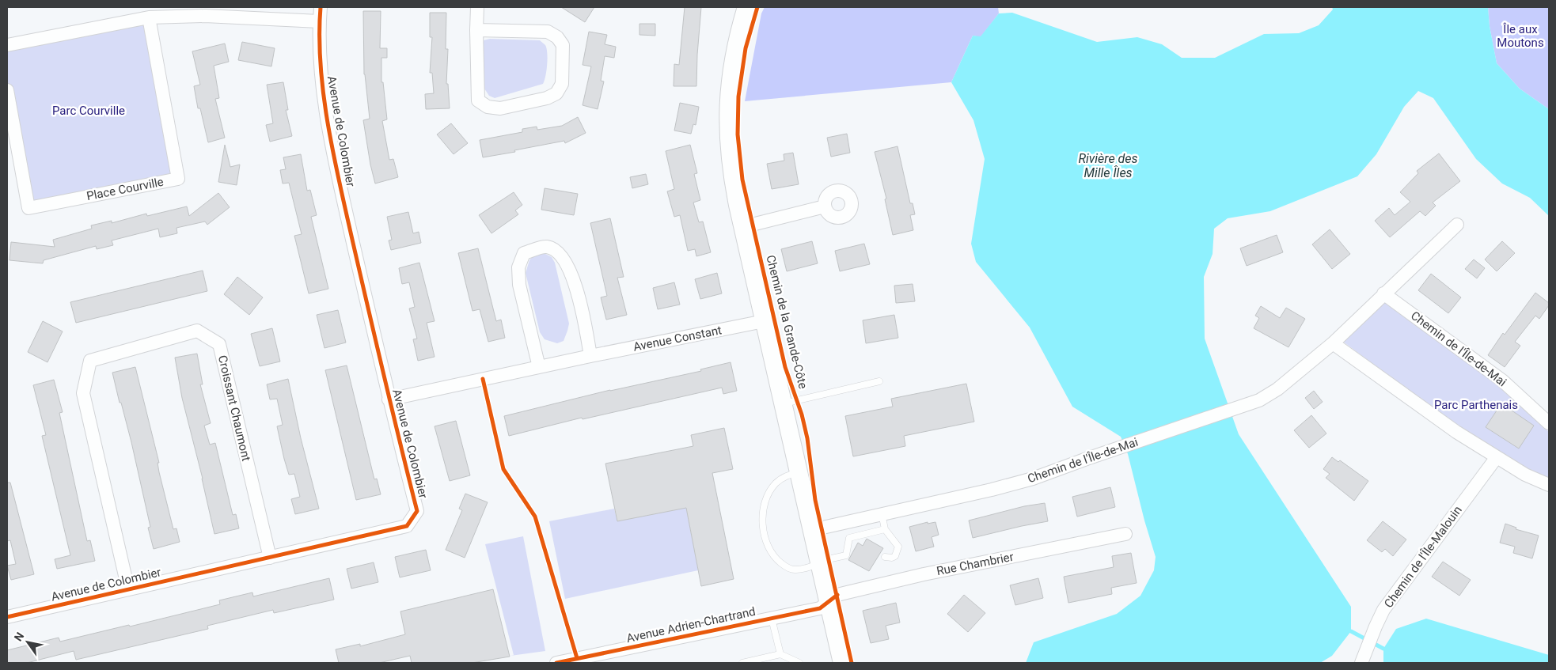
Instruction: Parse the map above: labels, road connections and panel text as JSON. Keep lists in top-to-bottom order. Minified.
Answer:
{"streets":{"main road":["Chemin de la Grande-Côte"],"street":["Avenue de Colombier","Place Courville","Avenue Constant","Chemin de l'Île-de-Mai","Croissant Chaumont","Chemin de l'Île-Malouin","Rue Chambrier","Avenue Adrien-Chartrand"]},"crossings":[["Avenue de Colombier","Avenue Constant"],["Avenue de Colombier","Croissant Chaumont"],["Chemin de la Grande-Côte","Avenue Constant"],["Chemin de la Grande-Côte","Chemin de l'Île-de-Mai"],["Chemin de la Grande-Côte","Rue Chambrier"],["Chemin de la Grande-Côte","Avenue Adrien-Chartrand"],["Rue Chambrier","Avenue Adrien-Chartrand"]],"water":["Rivière des Mille Îles"],"parks":["Île aux Moutons","Parc Courville","Parc Parthenais"],"north":"top left"}
